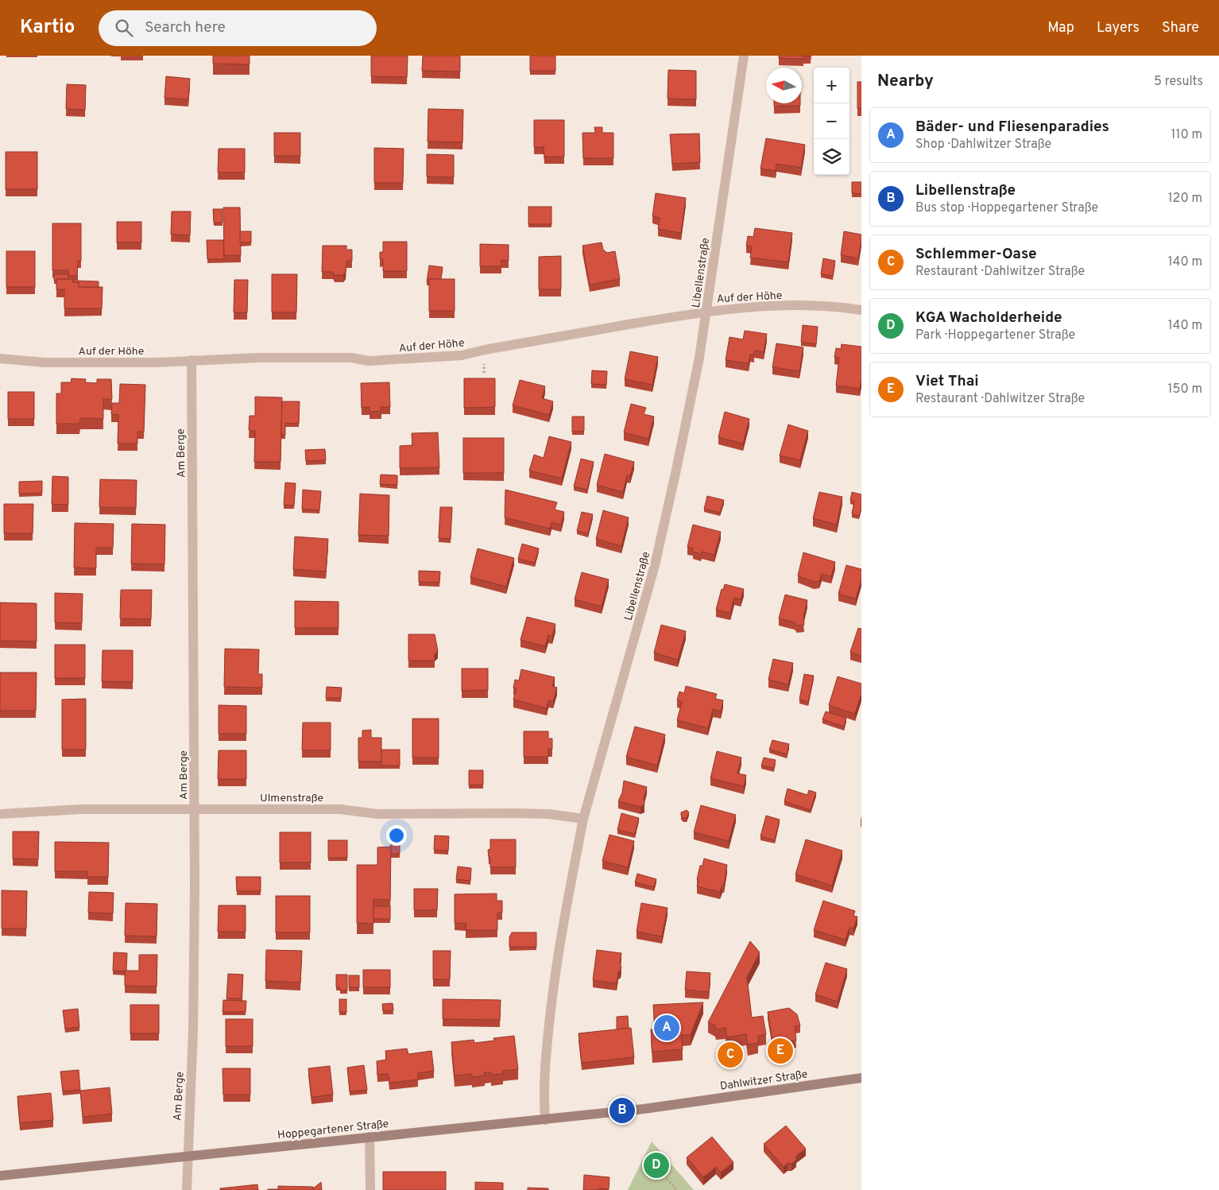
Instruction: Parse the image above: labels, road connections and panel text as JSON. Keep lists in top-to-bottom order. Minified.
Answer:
{"streets":{"main road":["Dahlwitzer Straße","Hoppegartener Straße"],"street":["Libellenstraße","Auf der Höhe","Am Berge","Ulmenstraße"]},"crossings":[["Libellenstraße","Auf der Höhe"],["Libellenstraße","Ulmenstraße"],["Libellenstraße","Hoppegartener Straße"],["Auf der Höhe","Am Berge"],["Am Berge","Ulmenstraße"],["Am Berge","Hoppegartener Straße"],["Dahlwitzer Straße","Hoppegartener Straße"]],"north":"left","page":{"header":"Kartio","search":"Search here","nav":["Map","Layers","Share"],"heading":["Nearby","5 results"],"map_buttons":["+","−"],"list":[{"mark":"A","name":"Bäder- und Fliesenparadies","note":"Shop · Dahlwitzer Straße","value":"110 m"},{"mark":"B","name":"Libellenstraße","note":"Bus stop · Hoppegartener Straße","value":"120 m"},{"mark":"C","name":"Schlemmer-Oase","note":"Restaurant · Dahlwitzer Straße","value":"140 m"},{"mark":"D","name":"KGA Wacholderheide","note":"Park · Hoppegartener Straße","value":"140 m"},{"mark":"E","name":"Viet Thai","note":"Restaurant · Dahlwitzer Straße","value":"150 m"}],"pins":["A","E","C","B","D"]}}
